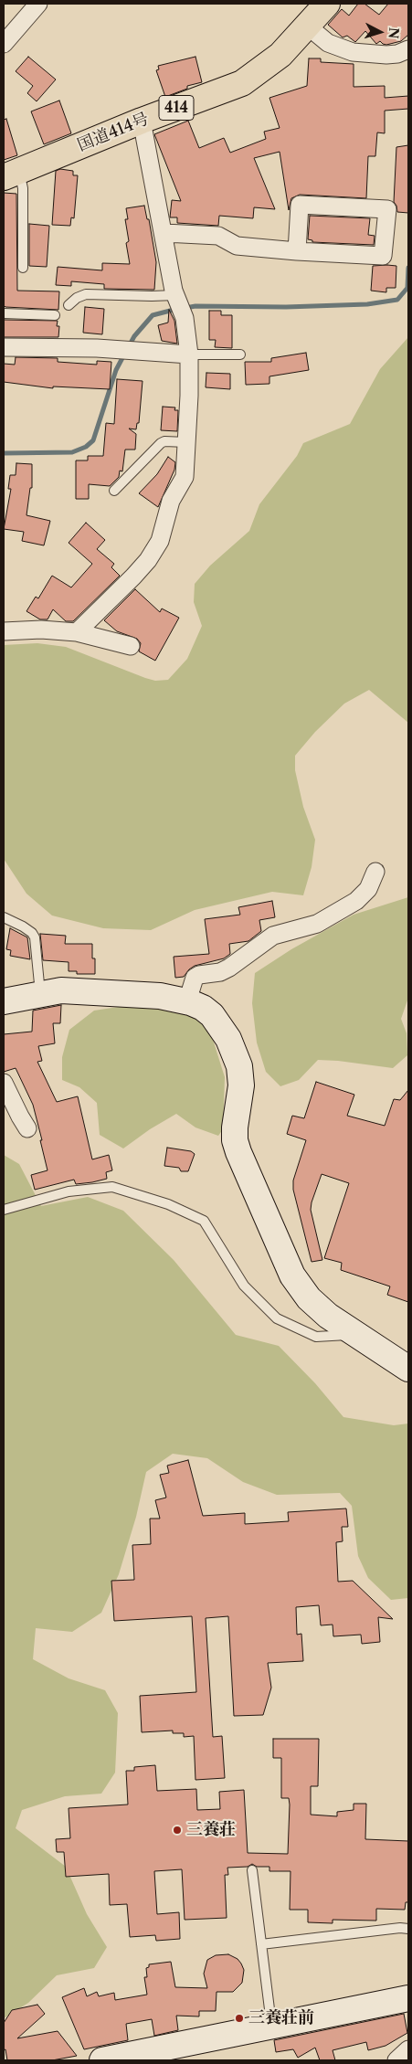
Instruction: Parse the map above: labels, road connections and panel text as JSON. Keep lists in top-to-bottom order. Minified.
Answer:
{"streets":{"highway":["414","国道414号"]},"places":["三養荘","三養荘前"],"north":"right"}
